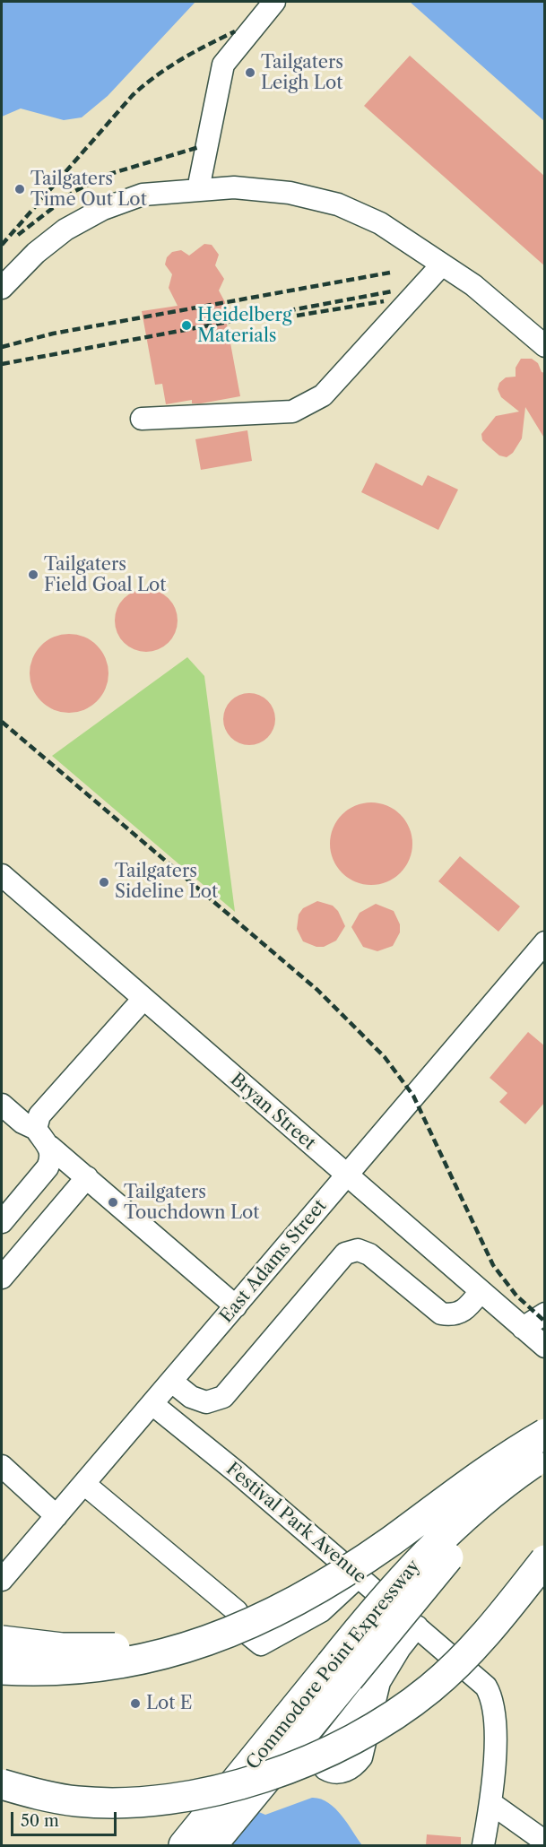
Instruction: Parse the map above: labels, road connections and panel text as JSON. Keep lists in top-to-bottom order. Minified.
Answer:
{"streets":{"highway":["Commodore Point Expressway"],"street":["Bryan Street","East Adams Street","Festival Park Avenue"]},"crossings":[["Bryan Street","East Adams Street"],["East Adams Street","Festival Park Avenue"]],"places":["Tailgaters Leigh Lot","Tailgaters Time Out Lot","Heidelberg Materials","Tailgaters Field Goal Lot","Tailgaters Sideline Lot","Tailgaters Touchdown Lot","Lot E"],"scale_bar":"50 m"}
